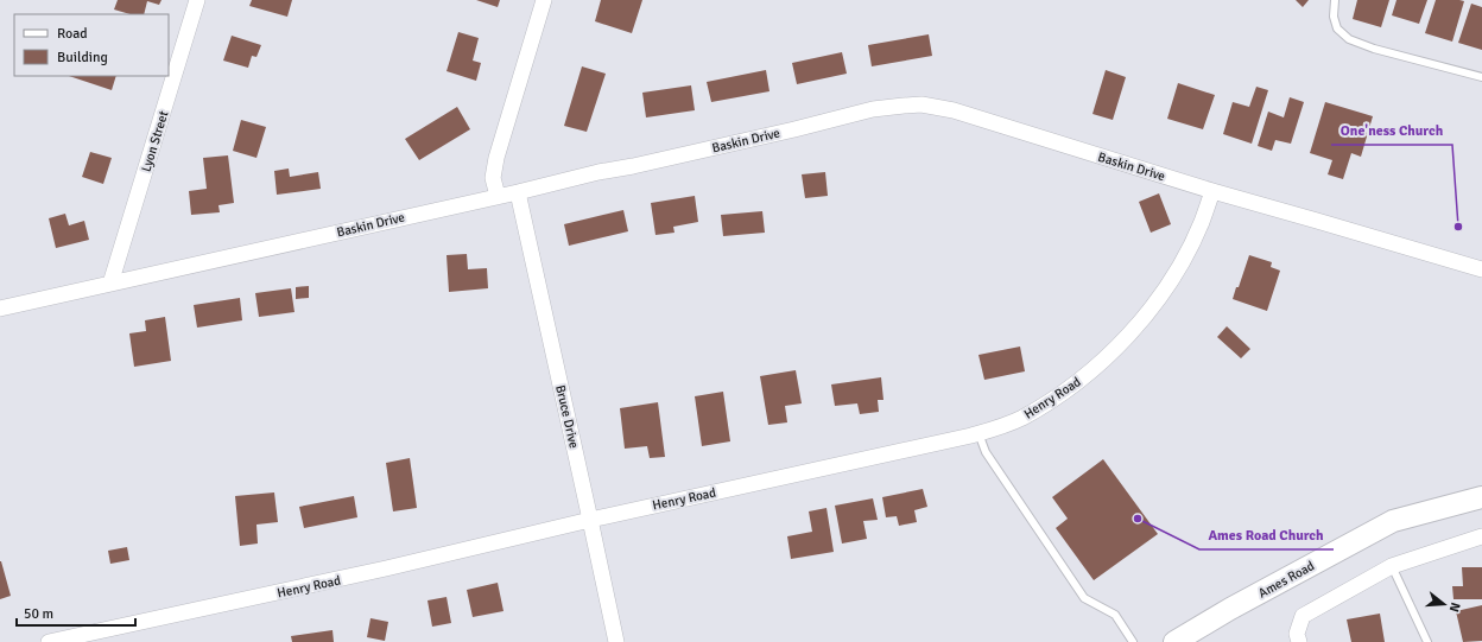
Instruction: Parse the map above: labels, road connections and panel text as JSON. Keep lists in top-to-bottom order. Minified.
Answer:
{"streets":{"street":["Baskin Drive","Lyon Street","Henry Road","Bruce Drive","Ames Road"]},"crossings":[["Baskin Drive","Lyon Street"],["Baskin Drive","Henry Road"],["Baskin Drive","Bruce Drive"],["Henry Road","Bruce Drive"]],"places":["One'ness Church","Ames Road Church"],"legend":["Road","Building"],"scale_bar":"50 m","north":"right"}
